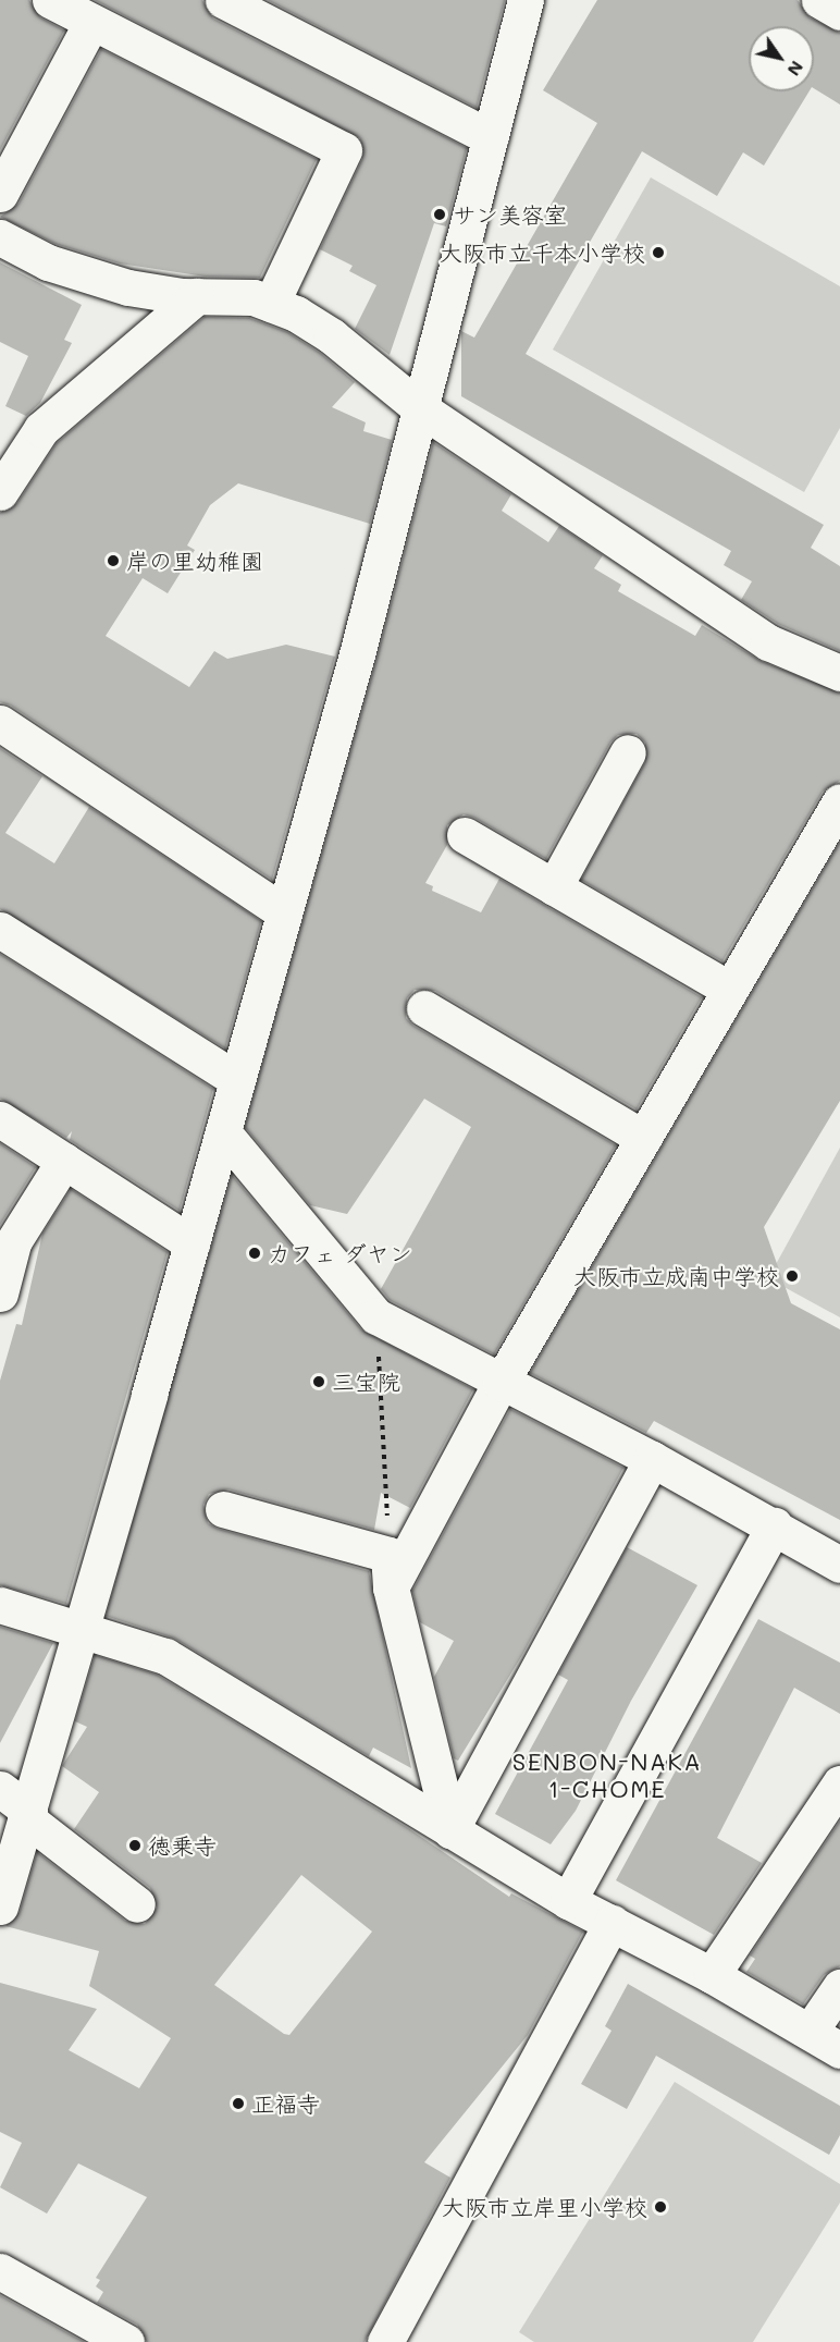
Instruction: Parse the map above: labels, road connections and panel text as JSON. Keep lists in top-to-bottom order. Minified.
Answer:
{"districts":["SENBON-NAKA 1-CHOME"],"places":["サン美容室","大阪市立千本小学校","岸の里幼稚園","カフェ ダヤン","大阪市立成南中学校","三宝院","徳乗寺","正福寺","大阪市立岸里小学校"],"north":"bottom right"}
